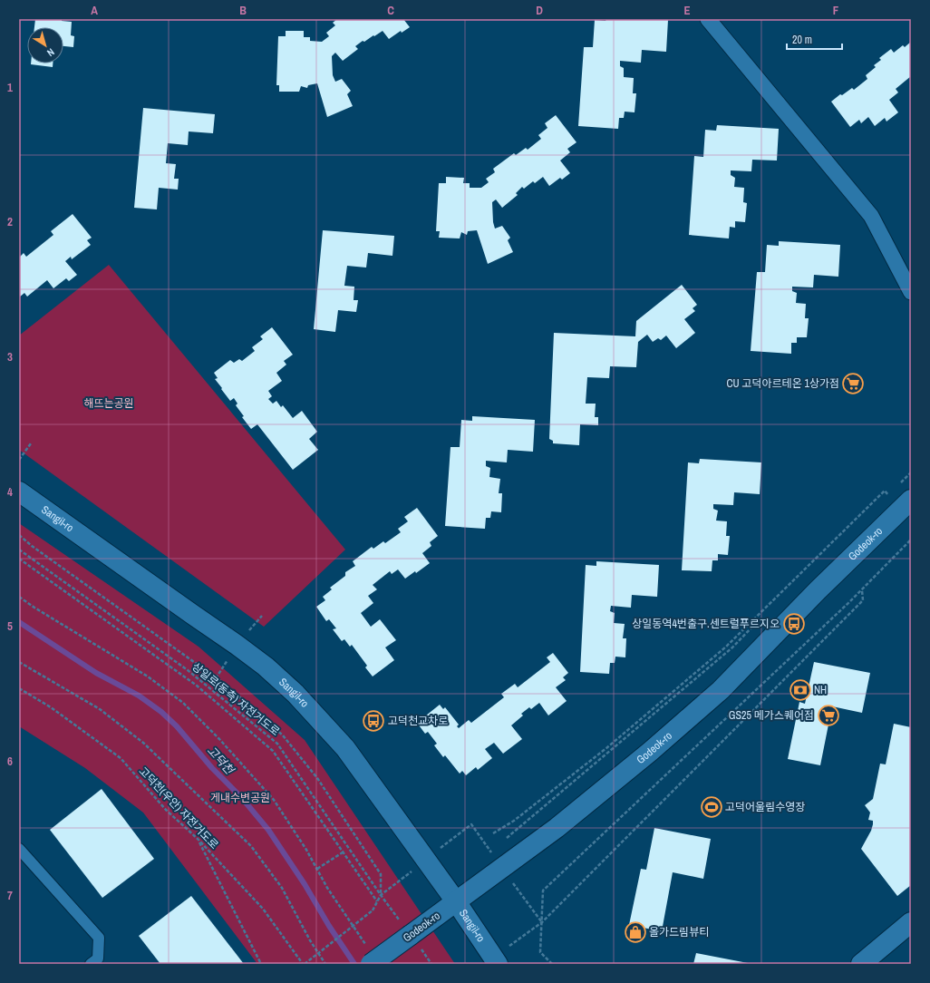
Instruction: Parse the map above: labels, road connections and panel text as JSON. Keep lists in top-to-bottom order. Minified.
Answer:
{"streets":{"main road":["Sangil-ro","Godeok-ro"],"path":["상일로(동측) 자전거도로","고덕천(우안) 자전거도로"]},"crossings":[["Sangil-ro","Godeok-ro"],["Godeok-ro","상일로(동측) 자전거도로"]],"water":["고덕천"],"parks":["해뜨는공원","게내수변공원"],"places":{"supermarket":["CU 고덕아르테온 1상가점","GS25 메가스퀘어점"],"bus stop":["상일동역4번출구.센트럴푸르지오","고덕천교차로"],"bank":["NH"],"sports":["고덕어울림수영장"],"shop":["올가드림뷰티"]},"scale_bar":"20 m","north":"bottom right","grid":{"columns":["A","B","C","D","E","F"],"rows":["1","2","3","4","5","6","7"]}}
